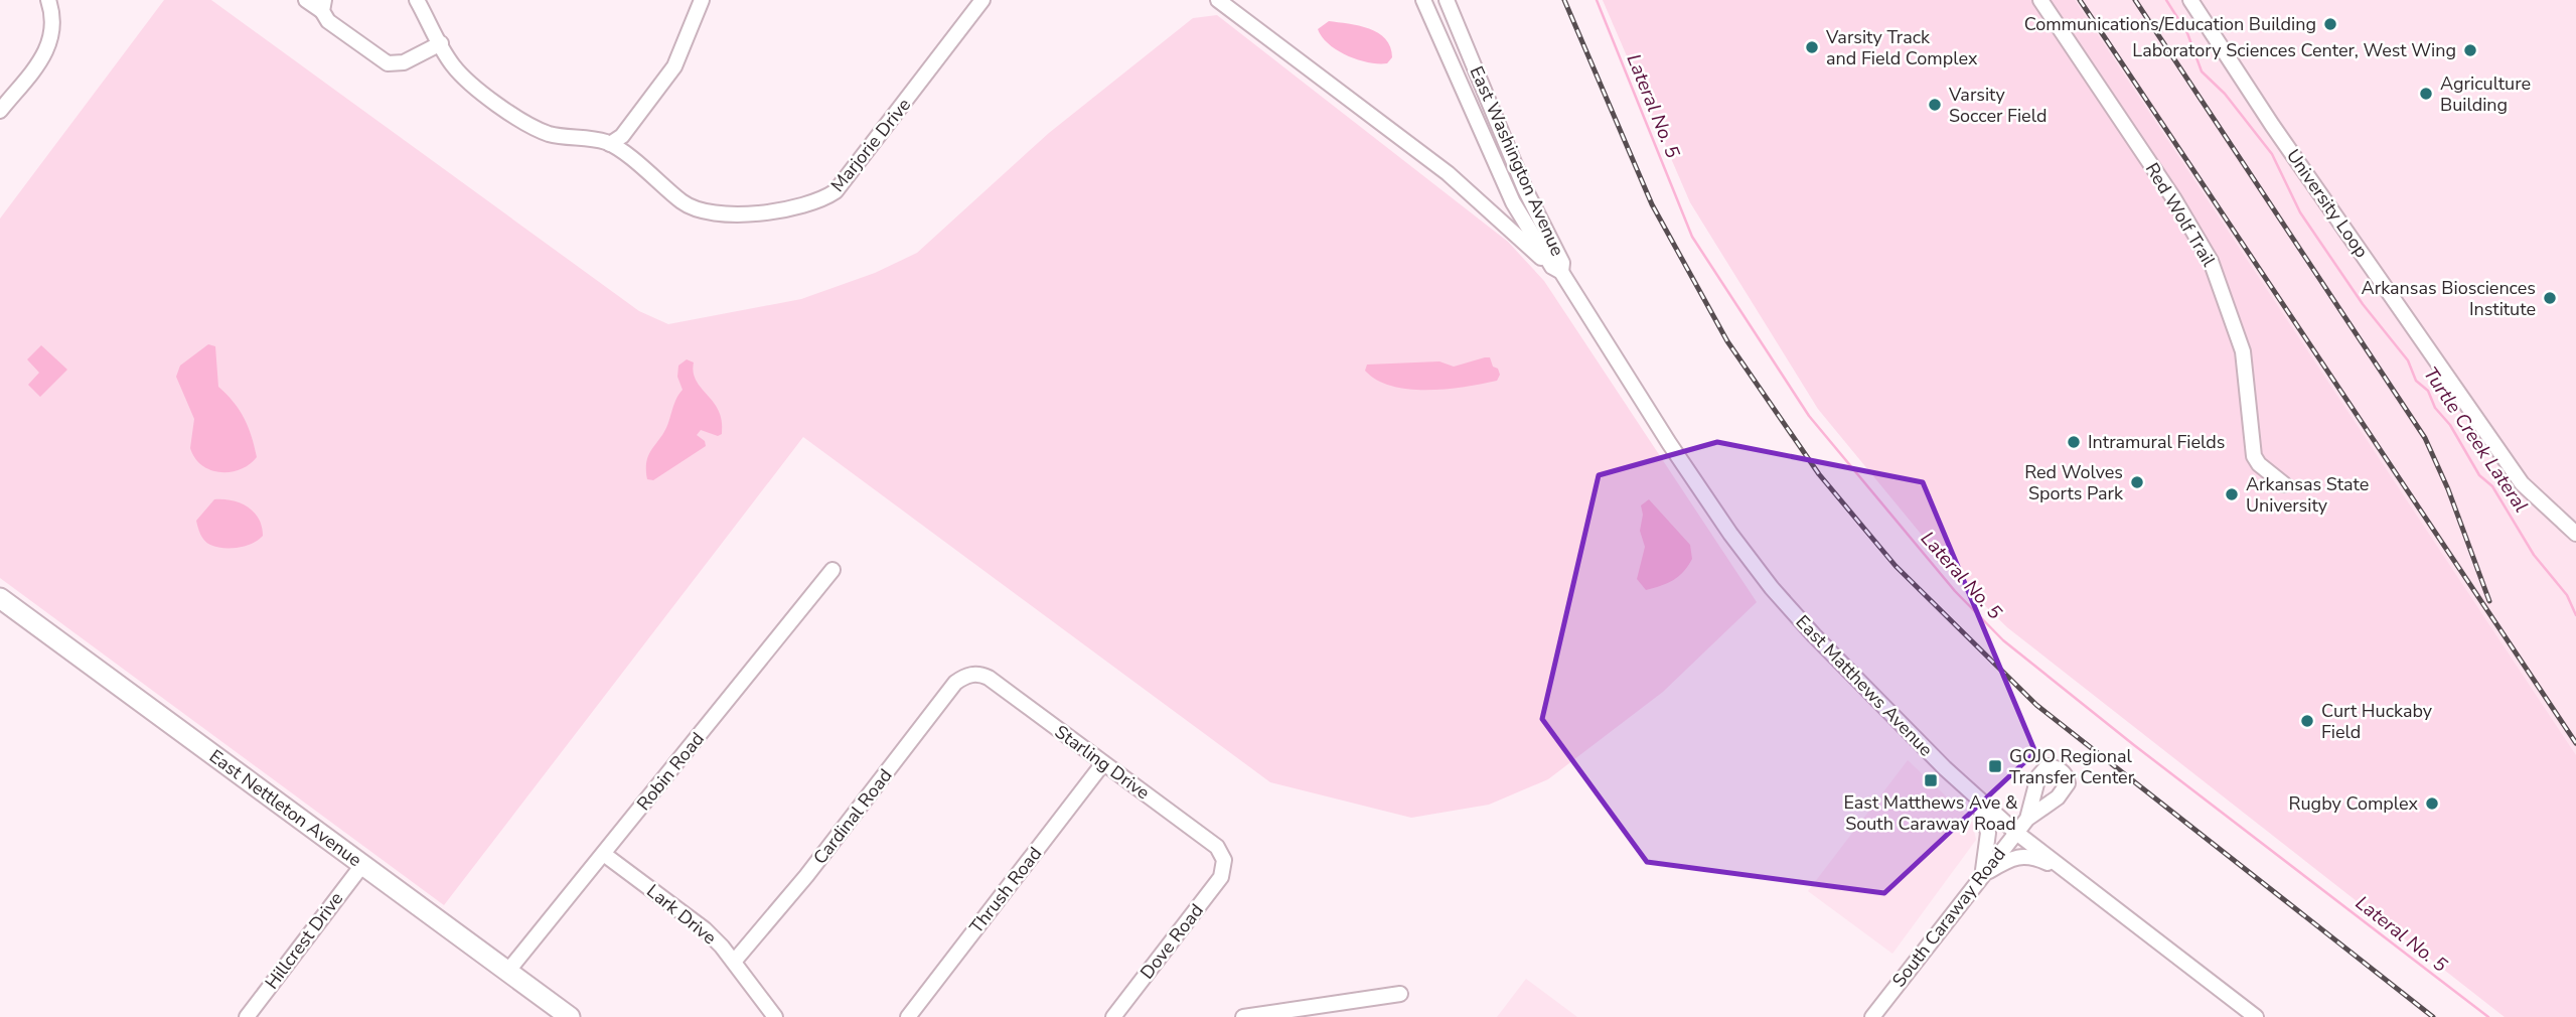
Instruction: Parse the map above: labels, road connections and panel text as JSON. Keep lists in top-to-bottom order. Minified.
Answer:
{"streets":{"main road":["East Nettleton Avenue"],"street":["Marjorie Drive","East Washington Avenue","University Loop","Red Wolf Trail","East Matthews Avenue","Starling Drive","Robin Road","Cardinal Road","Thrush Road","Lark Drive","South Caraway Road","Hillcrest Drive","Dove Road"]},"crossings":[["East Washington Avenue","East Matthews Avenue"],["East Matthews Avenue","South Caraway Road"],["Starling Drive","Cardinal Road"],["Starling Drive","Thrush Road"],["Starling Drive","Dove Road"],["Robin Road","East Nettleton Avenue"],["Robin Road","Lark Drive"],["East Nettleton Avenue","Hillcrest Drive"],["Cardinal Road","Lark Drive"]],"water":["Lateral No. 5","Turtle Creek Lateral"],"places":{"other":["Communications/Education Building","Varsity Track and Field Complex","Laboratory Sciences Center, West Wing","Agriculture Building","Varsity Soccer Field","Arkansas Biosciences Institute","Intramural Fields","Red Wolves Sports Park","Arkansas State University","Curt Huckaby Field","Rugby Complex"],"transit":["GOJO Regional Transfer Center","East Matthews Ave & South Caraway Road"]}}
